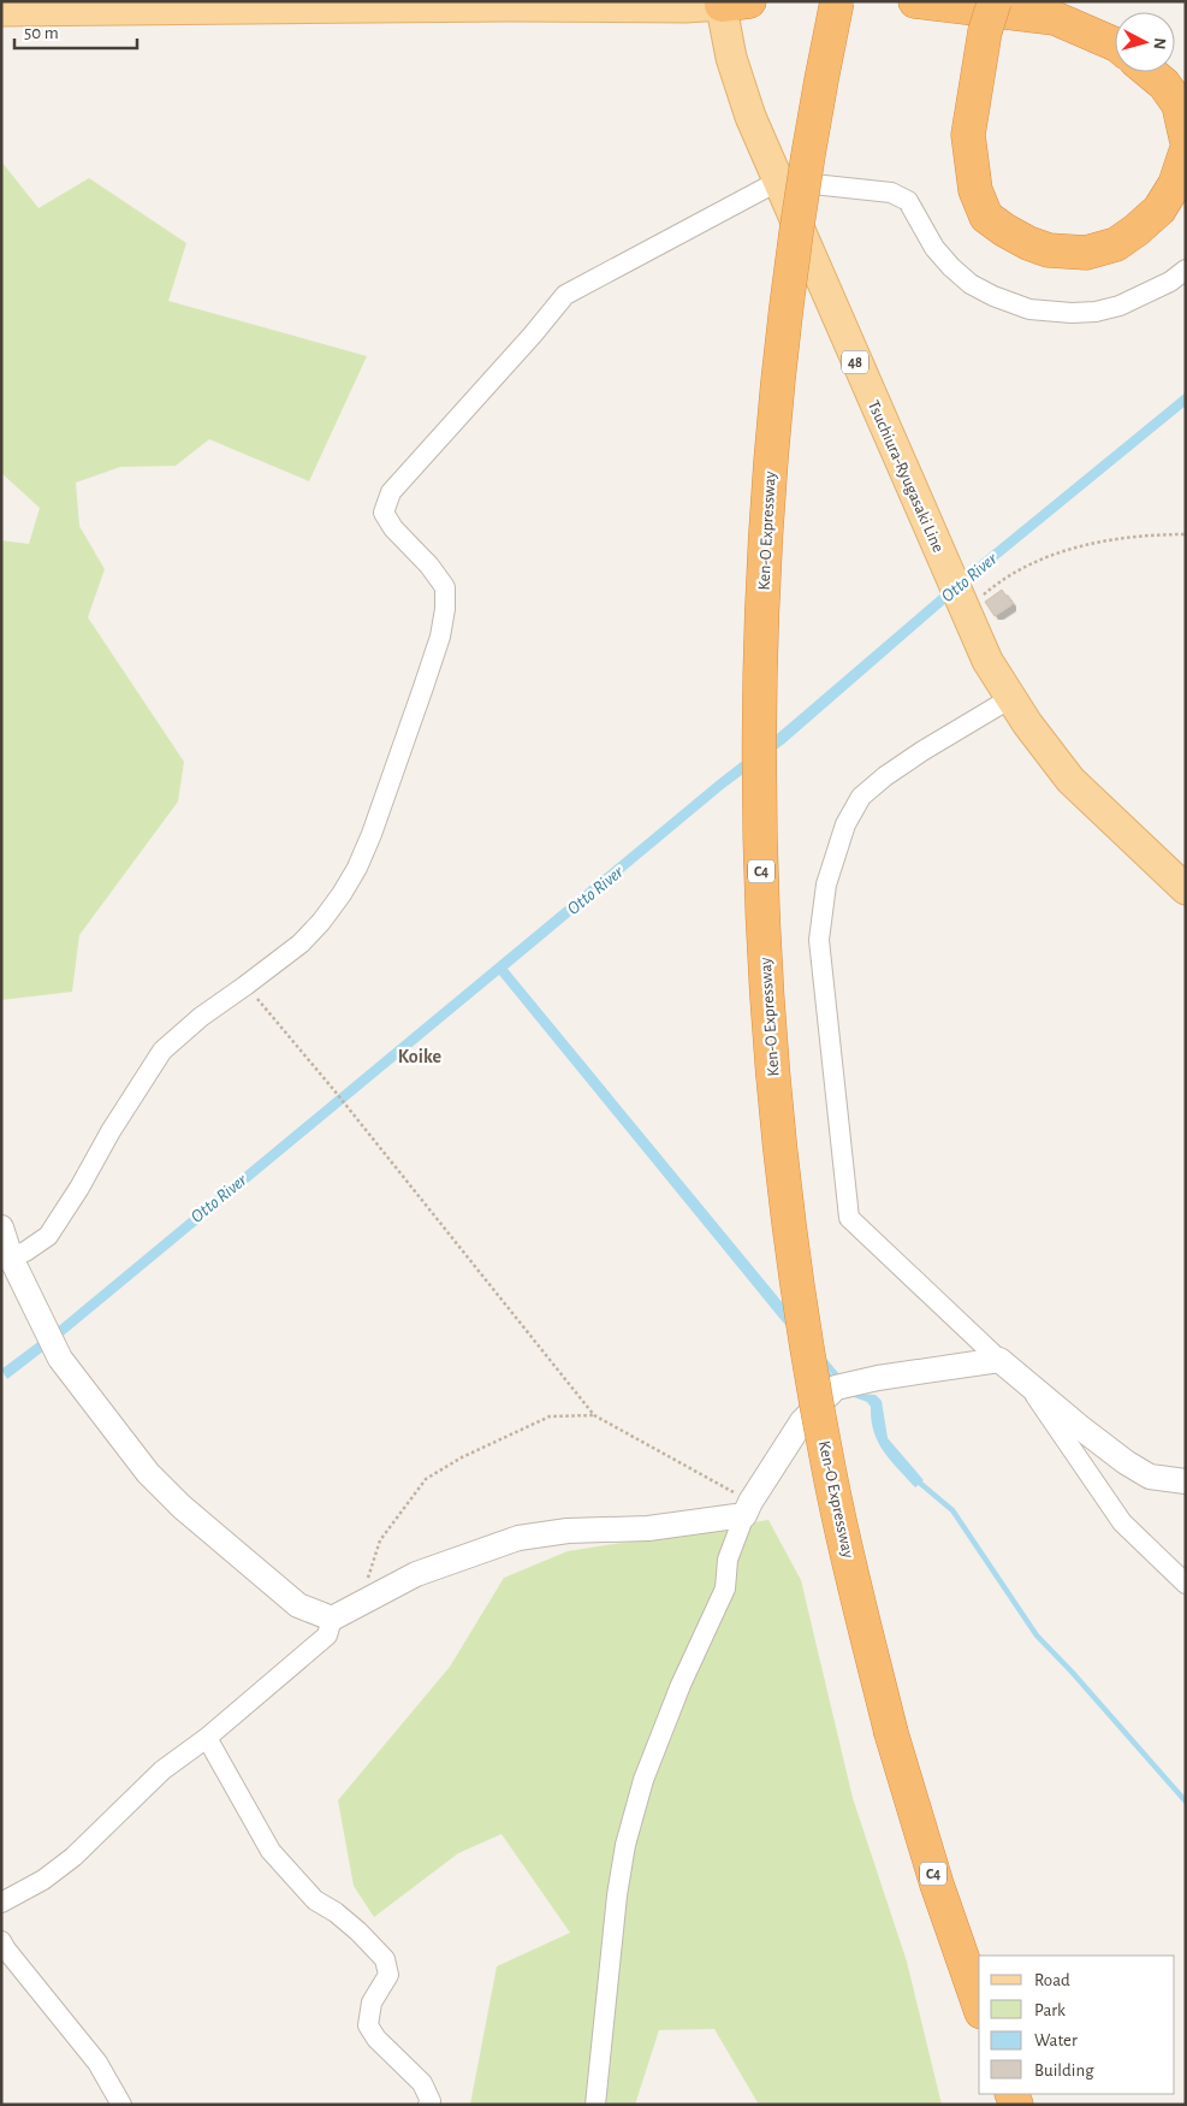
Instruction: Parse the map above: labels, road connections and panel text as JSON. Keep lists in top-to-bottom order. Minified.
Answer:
{"streets":{"highway":["Ken-O Expressway","C4"],"main road":["48","Tsuchiura-Ryugasaki Line"]},"districts":["Koike"],"water":["Otto River"],"legend":["Road","Park","Water","Building"],"scale_bar":"50 m","north":"right"}
